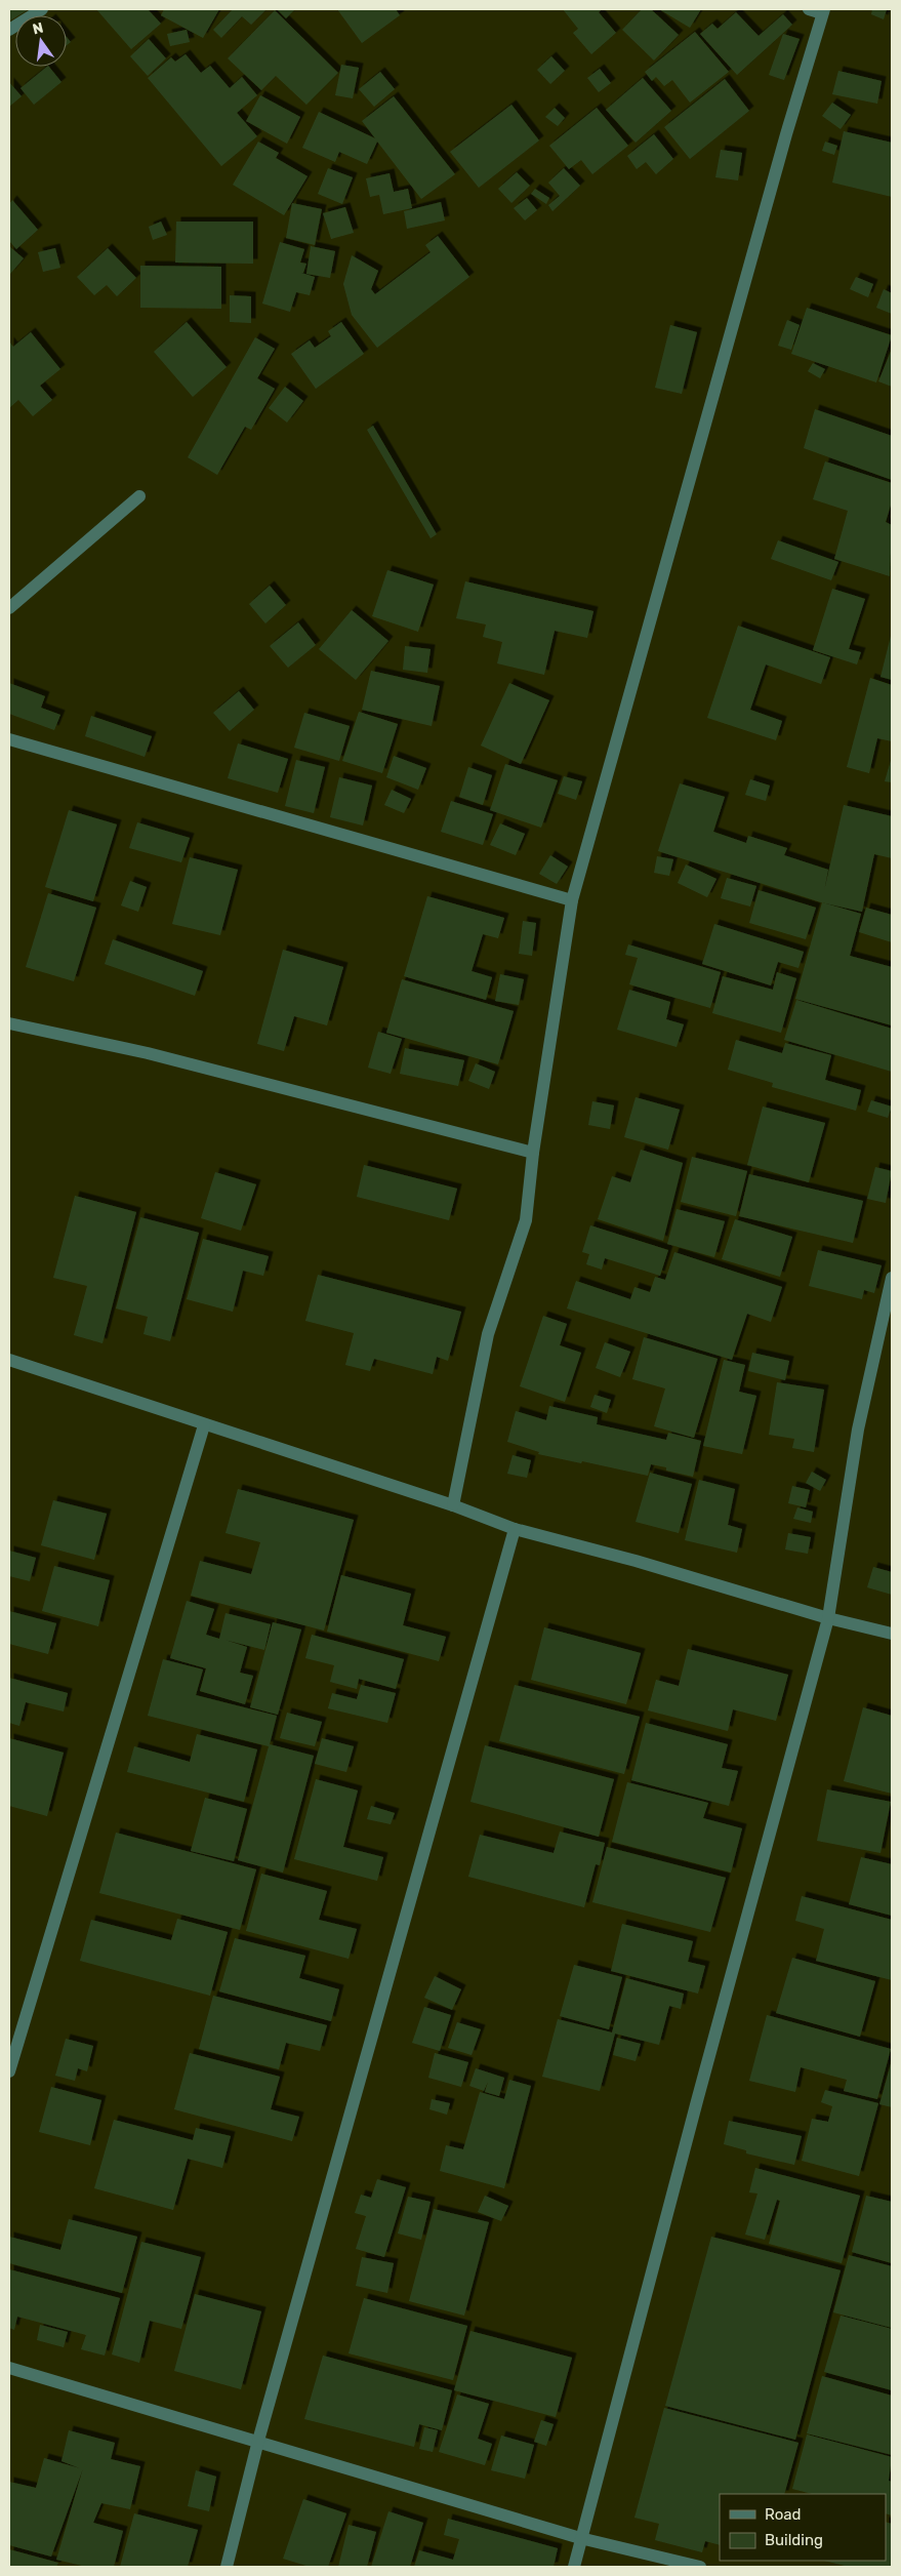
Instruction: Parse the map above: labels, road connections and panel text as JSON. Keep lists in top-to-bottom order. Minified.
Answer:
{"legend":["Road","Building"],"north":"top"}
